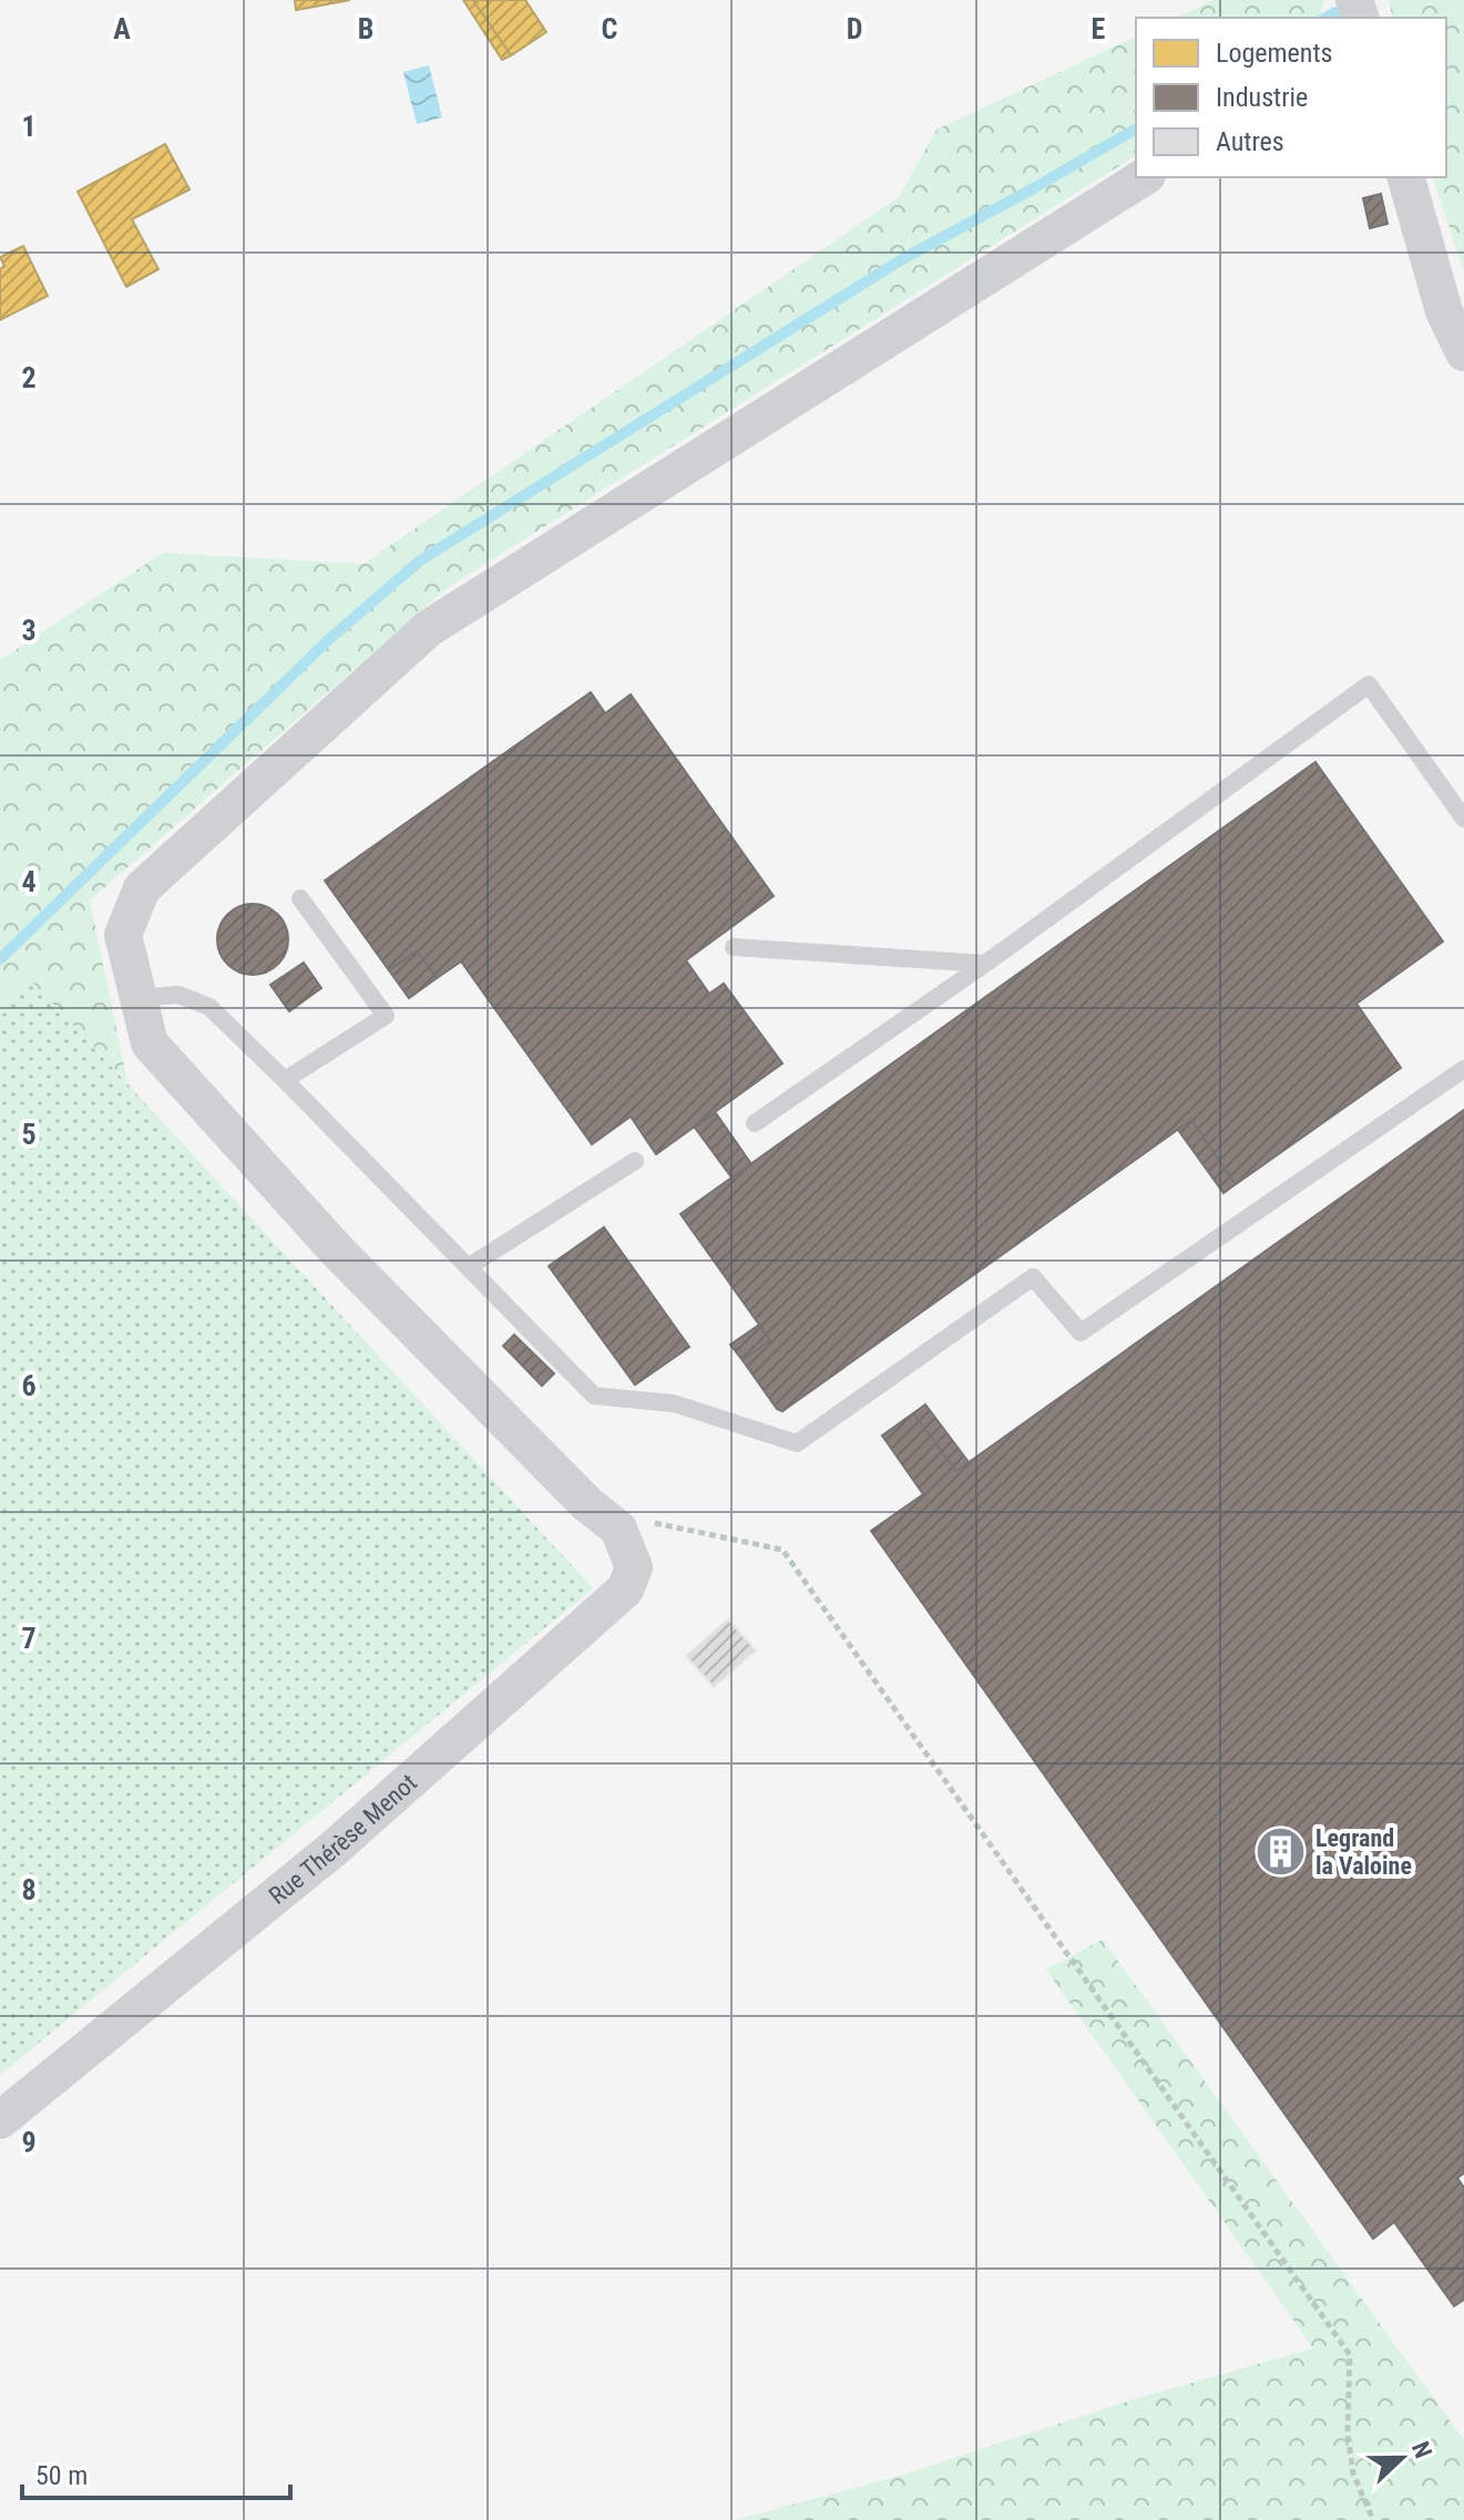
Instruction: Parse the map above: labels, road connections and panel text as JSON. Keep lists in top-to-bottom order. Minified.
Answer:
{"streets":{"street":["Rue Thérèse Menot"]},"places":{"building":["Legrand la Valoine"]},"legend":["Logements","Industrie","Autres"],"scale_bar":"50 m","north":"right","grid":{"columns":["A","B","C","D","E"],"rows":["1","2","3","4","5","6","7","8","9"]}}
